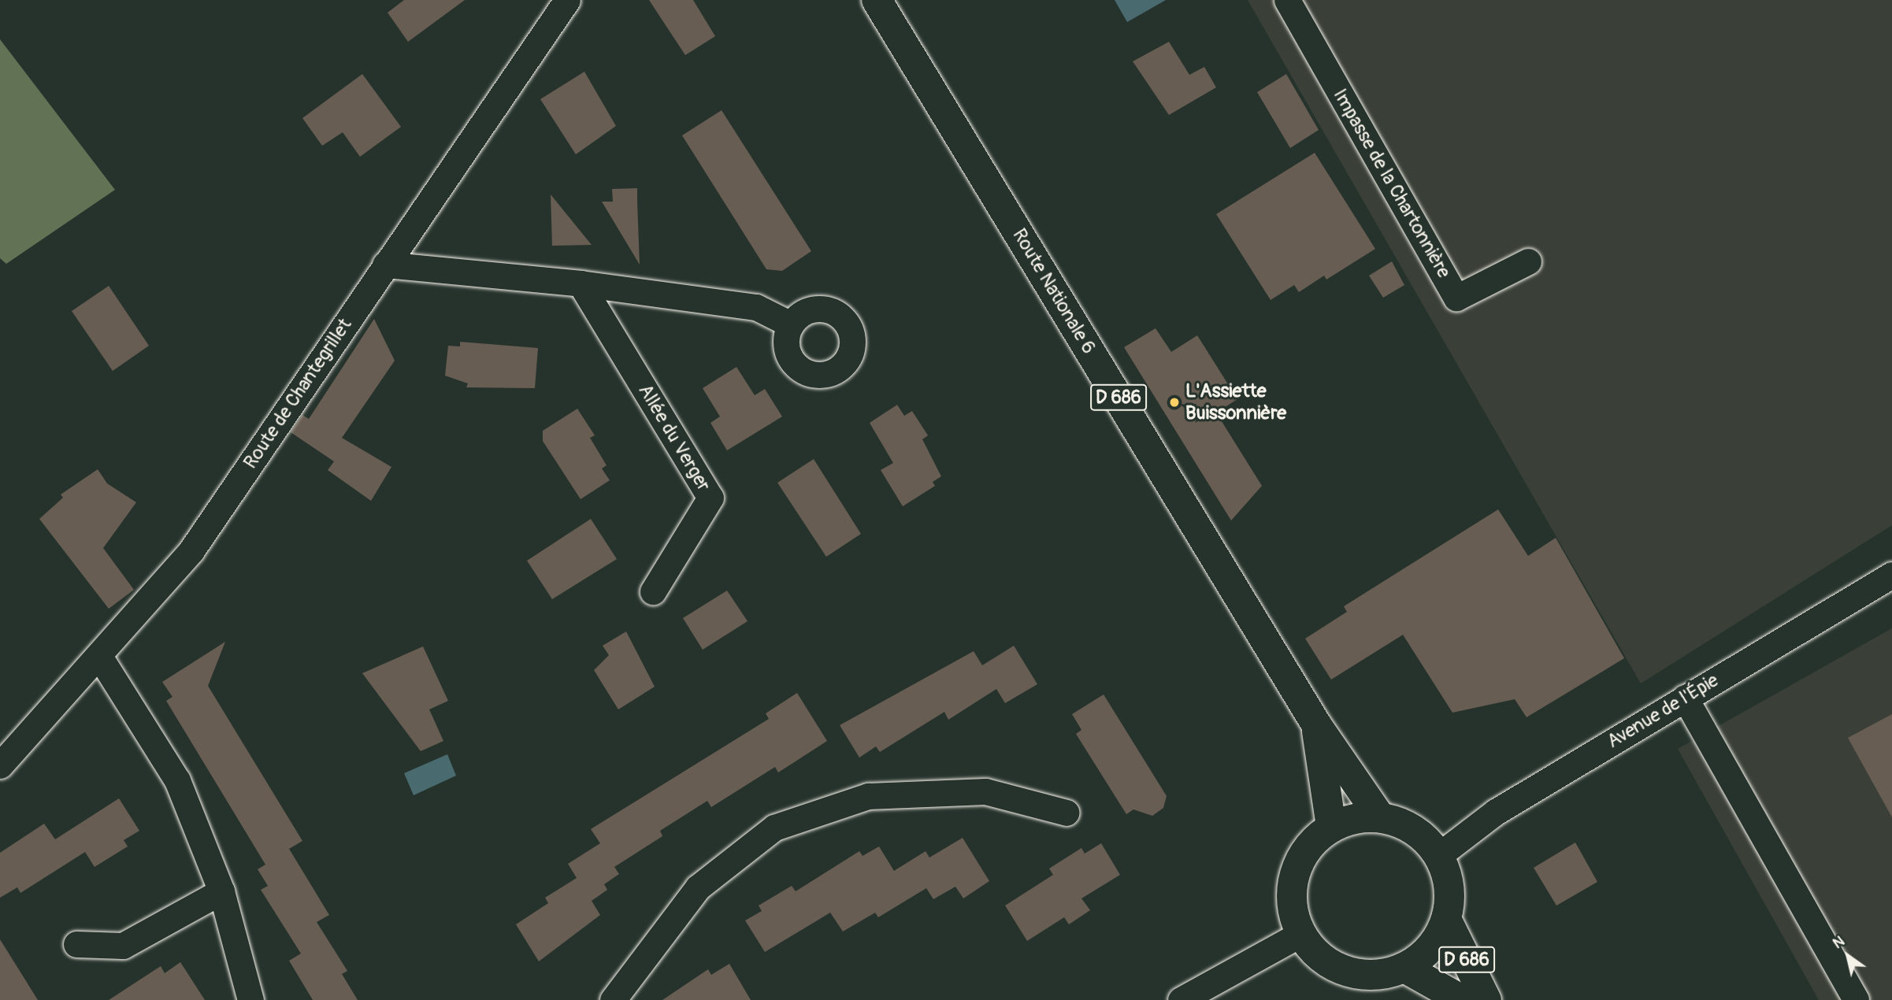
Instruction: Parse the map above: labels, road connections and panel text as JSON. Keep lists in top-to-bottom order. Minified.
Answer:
{"streets":{"main road":["Route Nationale 6","D 686"],"street":["Impasse de la Chartonnière","Route de Chantegrillet","Allée du Verger","Avenue de l'Épie"]},"crossings":[["Route Nationale 6","D 686"],["Route Nationale 6","Avenue de l'Épie"],["D 686","Avenue de l'Épie"]],"places":["L'Assiette Buissonnière"],"north":"top left"}
